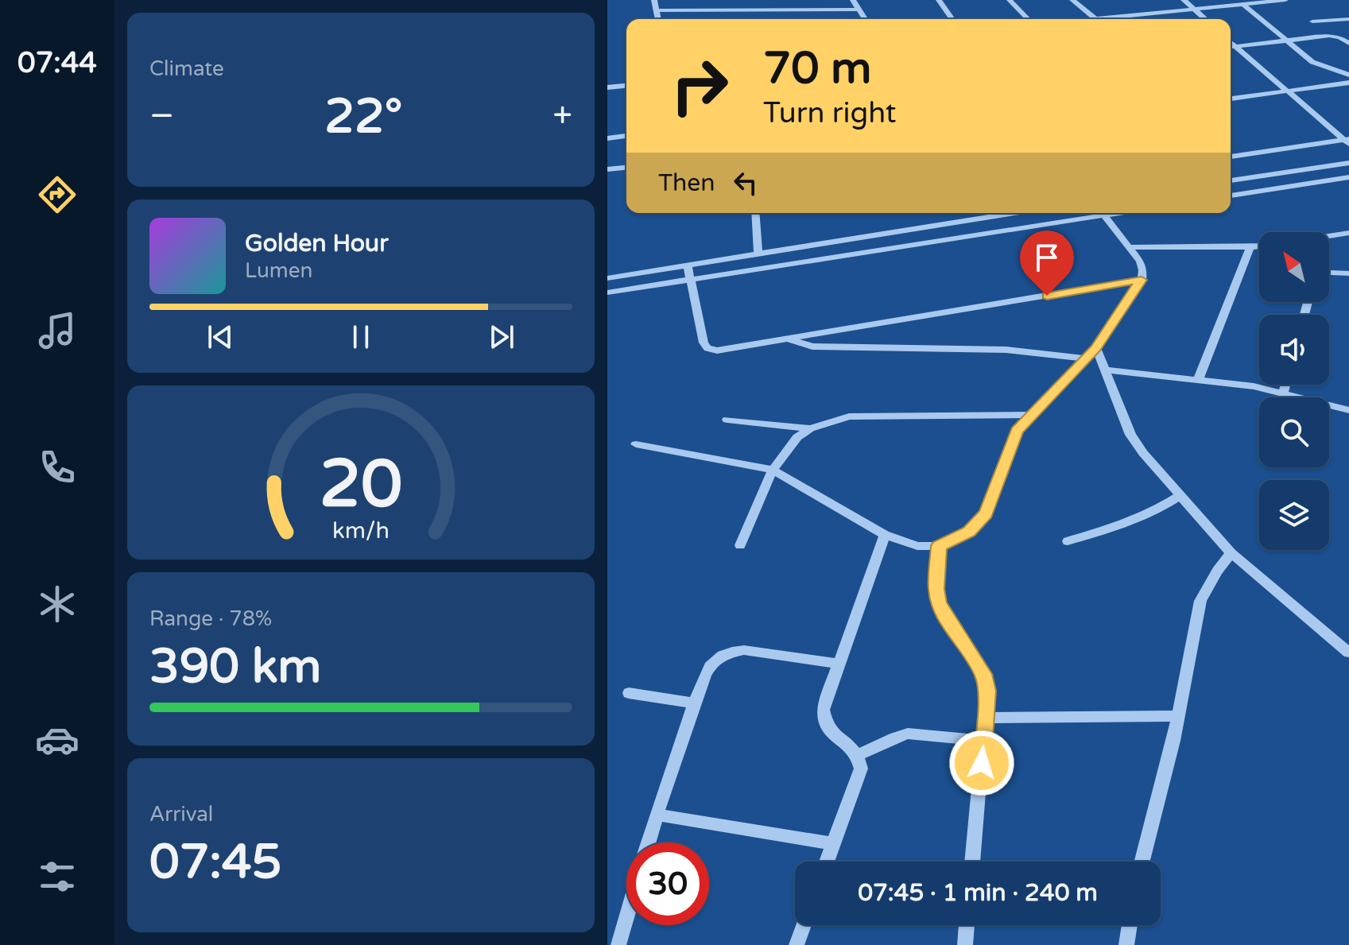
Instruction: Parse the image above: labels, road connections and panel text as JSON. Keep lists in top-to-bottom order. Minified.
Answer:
{"north":"top left","page":{"tabs":"07:44","tile":["Climate",["Range · 78%","390 km"],["Arrival","07:45"]],"turn":["70 m","Turn right"],"heat":["−","22°","+"],"then":"Then","song":["Golden Hour","Lumen"],"limit":"30","trip":"07:45 · 1 min · 240 m","gauge":["20","km/h"]}}
